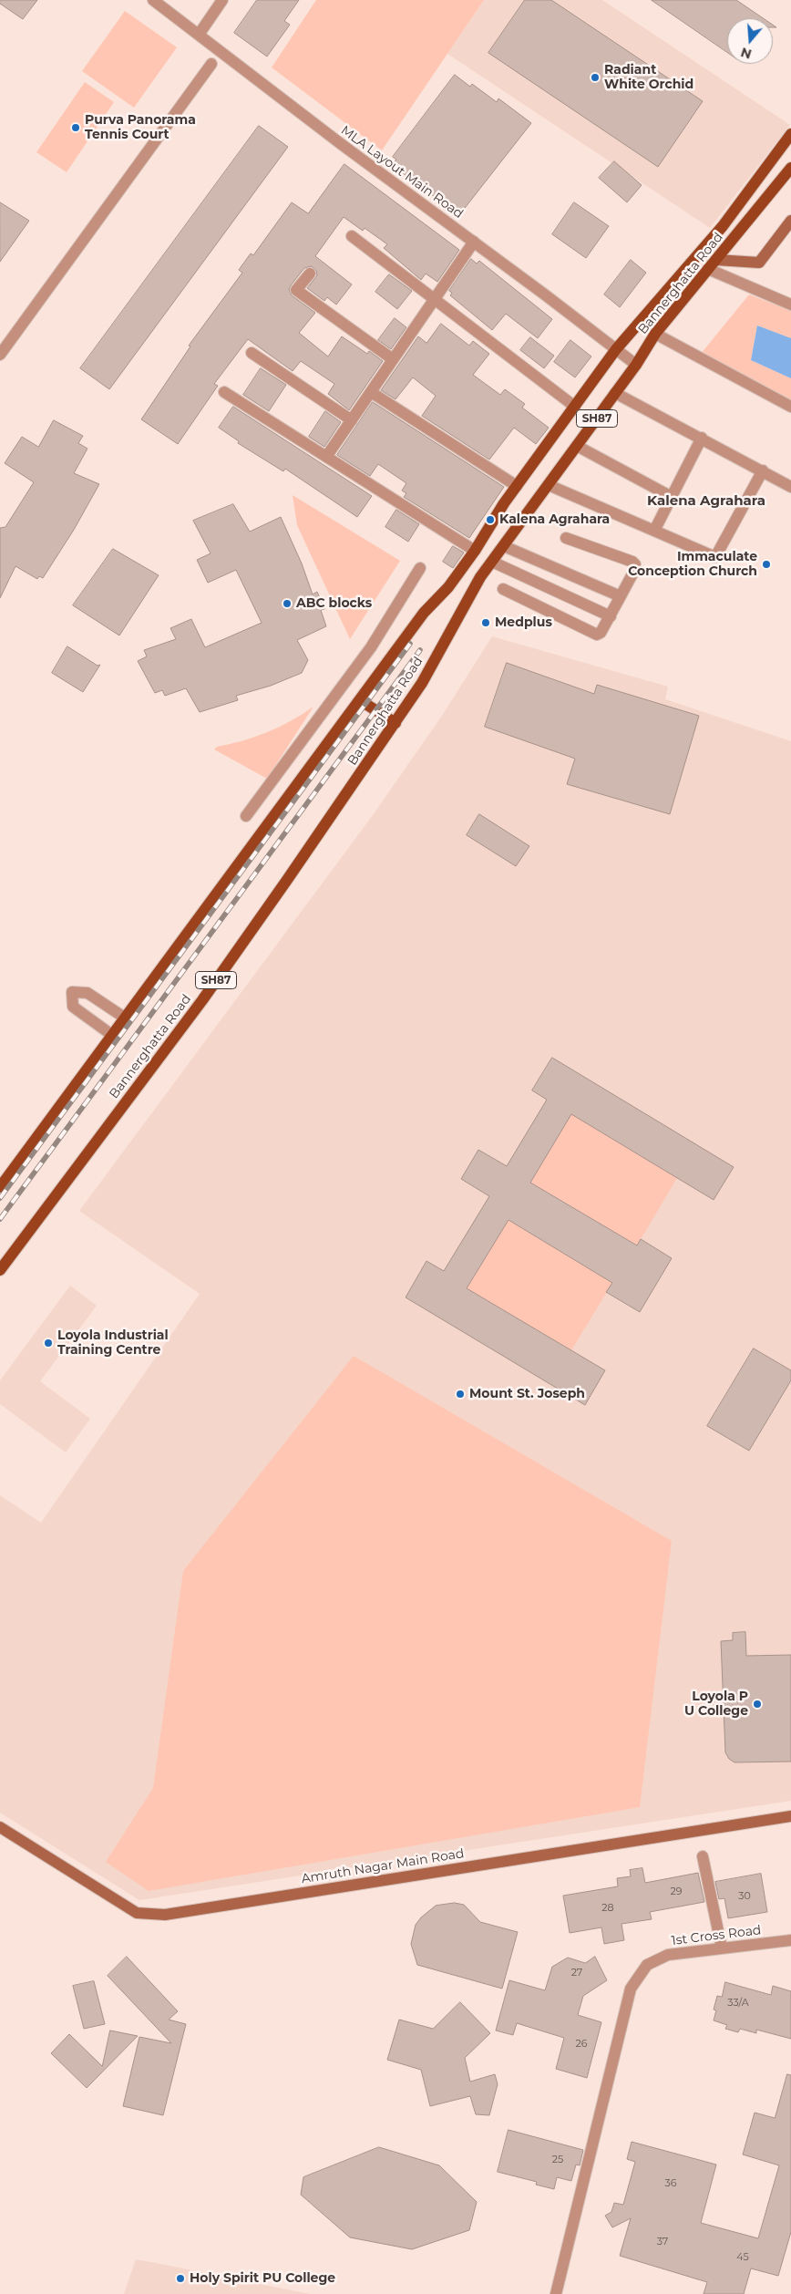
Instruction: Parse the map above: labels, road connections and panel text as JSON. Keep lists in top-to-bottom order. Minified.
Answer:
{"streets":{"main road":["Bannerghatta Road","SH87","Amruth Nagar Main Road"],"street":["MLA Layout Main Road","1st Cross Road"]},"crossings":[["MLA Layout Main Road","Bannerghatta Road"]],"districts":["Kalena Agrahara"],"places":["Radiant White Orchid","Purva Panorama Tennis Court","Kalena Agrahara","Immaculate Conception Church","ABC blocks","Medplus","Loyola Industrial Training Centre","Mount St. Joseph","Loyola P U College","Holy Spirit PU College"],"house_numbers":["29","30","28","27","33/A","26","25","36","37","45"],"north":"bottom"}
